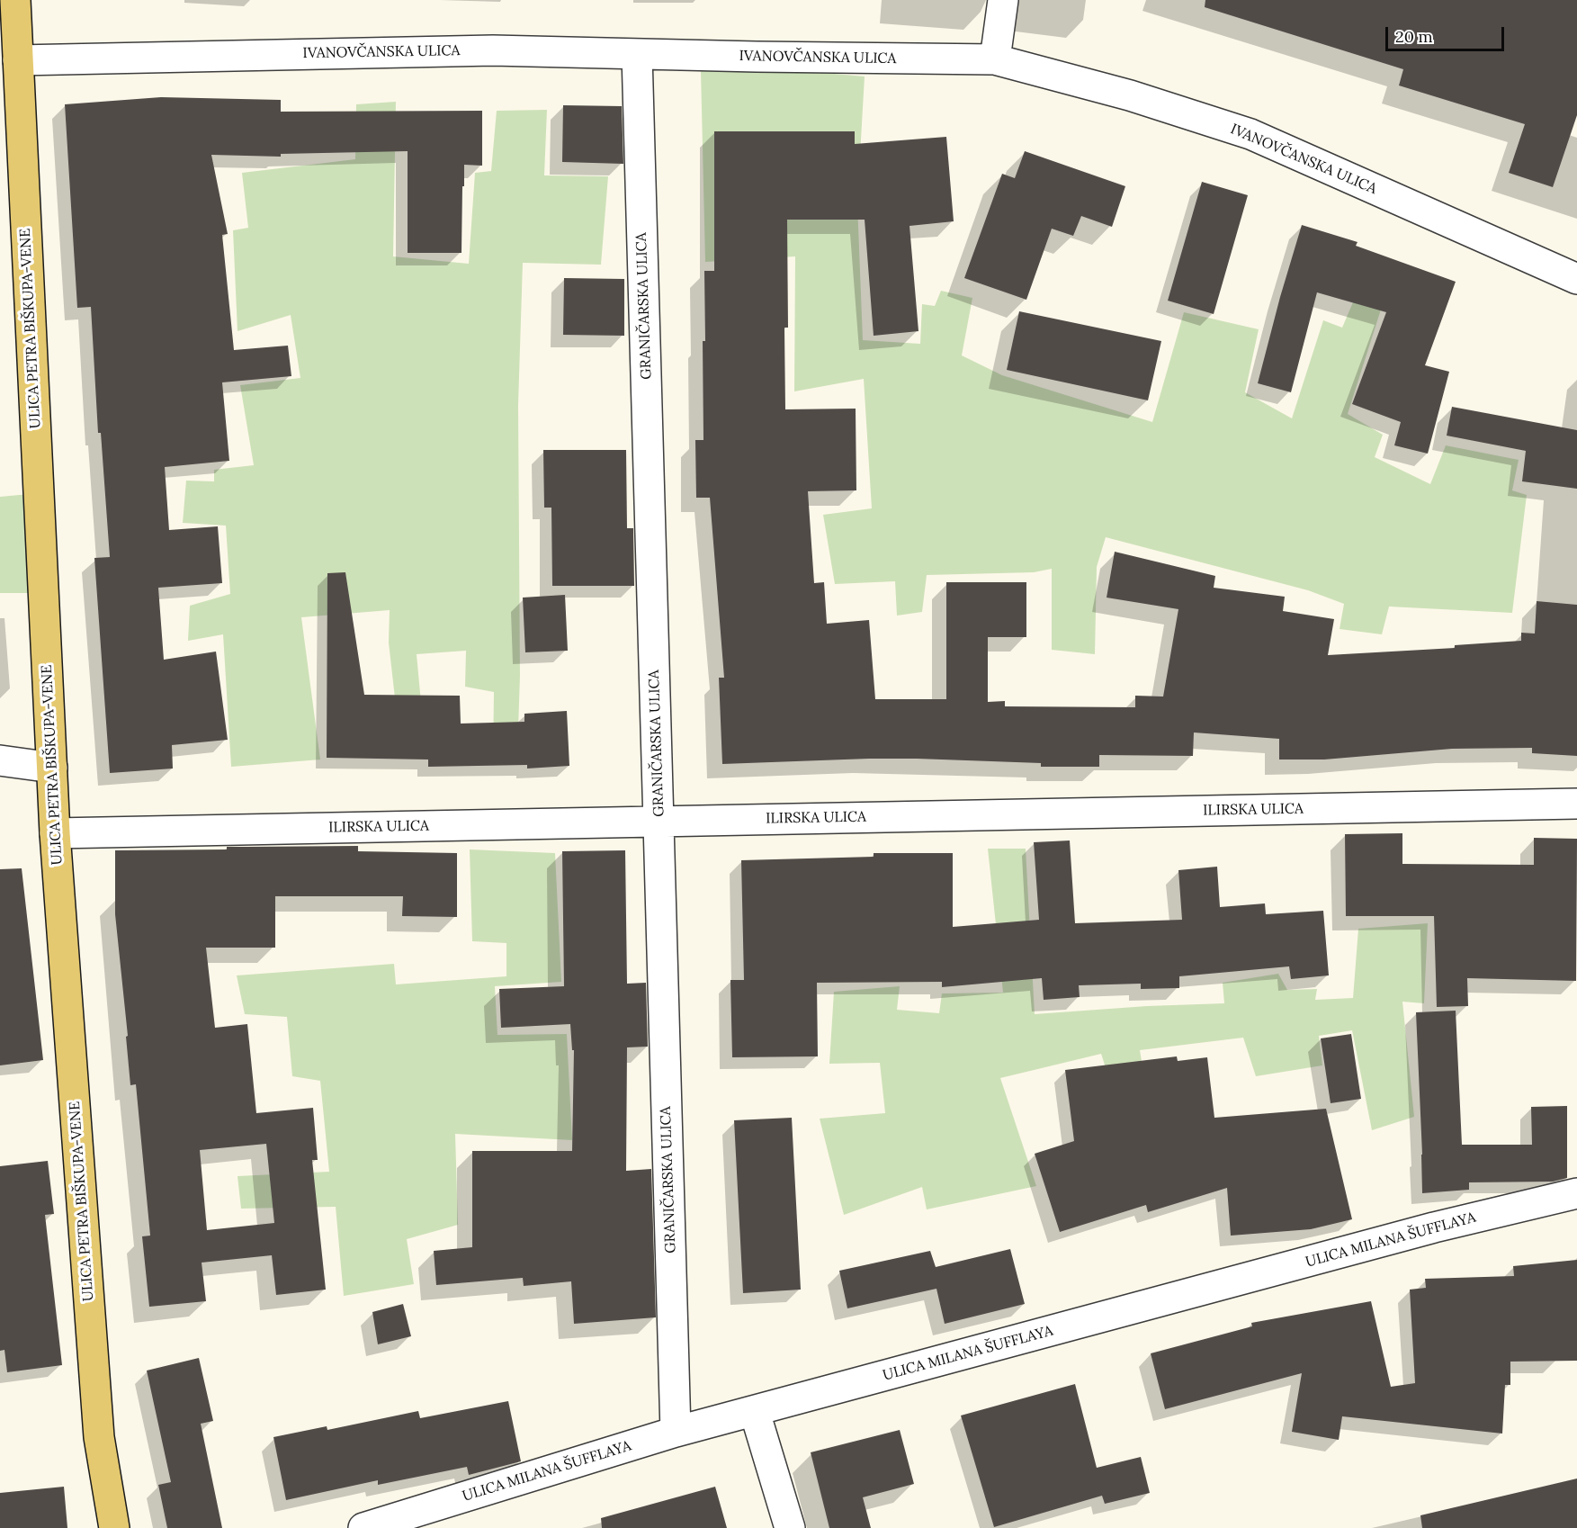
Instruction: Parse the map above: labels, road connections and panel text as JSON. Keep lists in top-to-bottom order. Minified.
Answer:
{"streets":{"main road":["ULICA PETRA BIŠKUPA-VENE"],"street":["IVANOVČANSKA ULICA","GRANIČARSKA ULICA","ILIRSKA ULICA","ULICA MILANA ŠUFFLAYA"]},"crossings":[["IVANOVČANSKA ULICA","GRANIČARSKA ULICA"],["IVANOVČANSKA ULICA","ULICA PETRA BIŠKUPA-VENE"],["GRANIČARSKA ULICA","ILIRSKA ULICA"],["GRANIČARSKA ULICA","ULICA MILANA ŠUFFLAYA"],["ULICA PETRA BIŠKUPA-VENE","ILIRSKA ULICA"]],"scale_bar":"20 m"}
